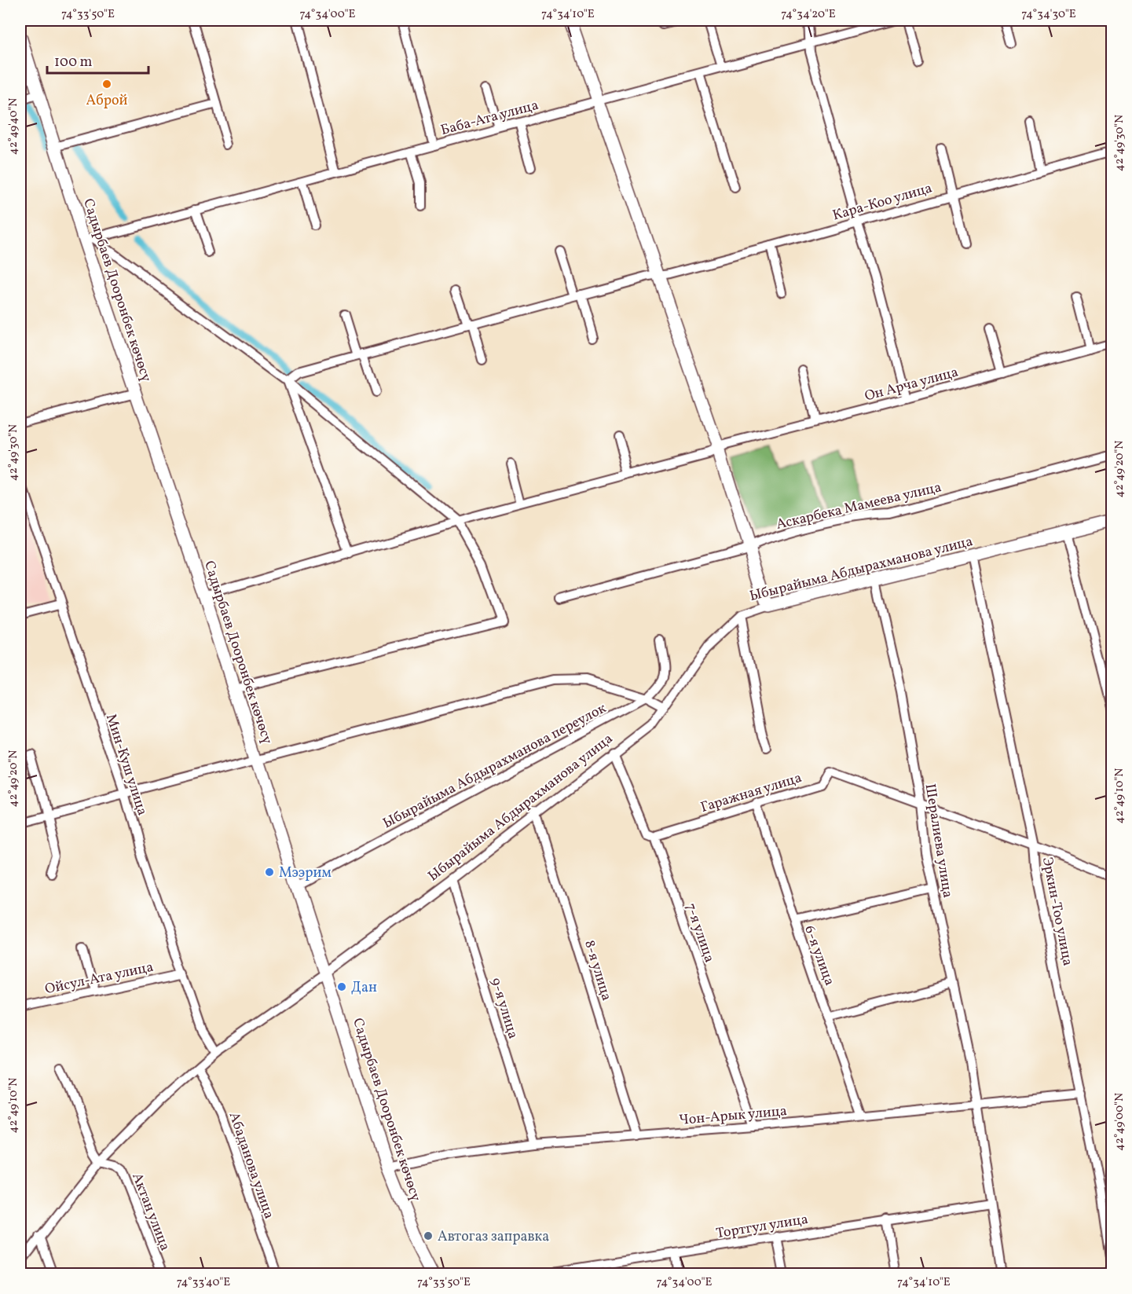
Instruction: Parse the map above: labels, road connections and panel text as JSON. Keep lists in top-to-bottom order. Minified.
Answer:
{"streets":{"main road":["Садырбаев Дооронбек көчөсү","Ыбырайыма Абдырахманова улица"],"street":["Баба-Ата улица","Кара-Коо улица","Он Арча улица","Аскарбека Мамеева улица","Мин-Куш улица","Ыбырайыма Абдырахманова переулок","Гаражная улица","Шералиева улица","Эркин-Тоо улица","7-я улица","6-я улица","8-я улица","Ойсул-Ата улица","9-я улица","Чон-Арык улица","Абаданова улица","Актан улица","Тортгул улица"]},"crossings":[["Баба-Ата улица","Садырбаев Дооронбек көчөсү"],["Садырбаев Дооронбек көчөсү","Он Арча улица"],["Садырбаев Дооронбек көчөсү","Ыбырайыма Абдырахманова улица"],["Садырбаев Дооронбек көчөсү","Ыбырайыма Абдырахманова переулок"],["Садырбаев Дооронбек көчөсү","Чон-Арык улица"],["Ыбырайыма Абдырахманова улица","Мин-Куш улица"],["Ыбырайыма Абдырахманова улица","Шералиева улица"],["Ыбырайыма Абдырахманова улица","Эркин-Тоо улица"],["Ыбырайыма Абдырахманова улица","7-я улица"],["Ыбырайыма Абдырахманова улица","8-я улица"],["Ыбырайыма Абдырахманова улица","9-я улица"],["Ыбырайыма Абдырахманова улица","Абаданова улица"],["Ыбырайыма Абдырахманова улица","Актан улица"],["Мин-Куш улица","Ойсул-Ата улица"],["Гаражная улица","Шералиева улица"],["Гаражная улица","Эркин-Тоо улица"],["Гаражная улица","7-я улица"],["Гаражная улица","6-я улица"],["Шералиева улица","Чон-Арык улица"],["Шералиева улица","Тортгул улица"],["Эркин-Тоо улица","Чон-Арык улица"],["7-я улица","Чон-Арык улица"],["6-я улица","Чон-Арык улица"],["8-я улица","Чон-Арык улица"],["9-я улица","Чон-Арык улица"]],"places":["Аброй","Мээрим","Дан","Автогаз заправка"],"scale_bar":"100 m","coordinates":["74°33'50\"E","74°34'00\"E","74°34'10\"E","74°34'20\"E","74°34'30\"E","42°49'40\"N","42°49'30\"N","42°49'20\"N","42°49'10\"N","42°49'00\"N","74°33'40\"E"]}
